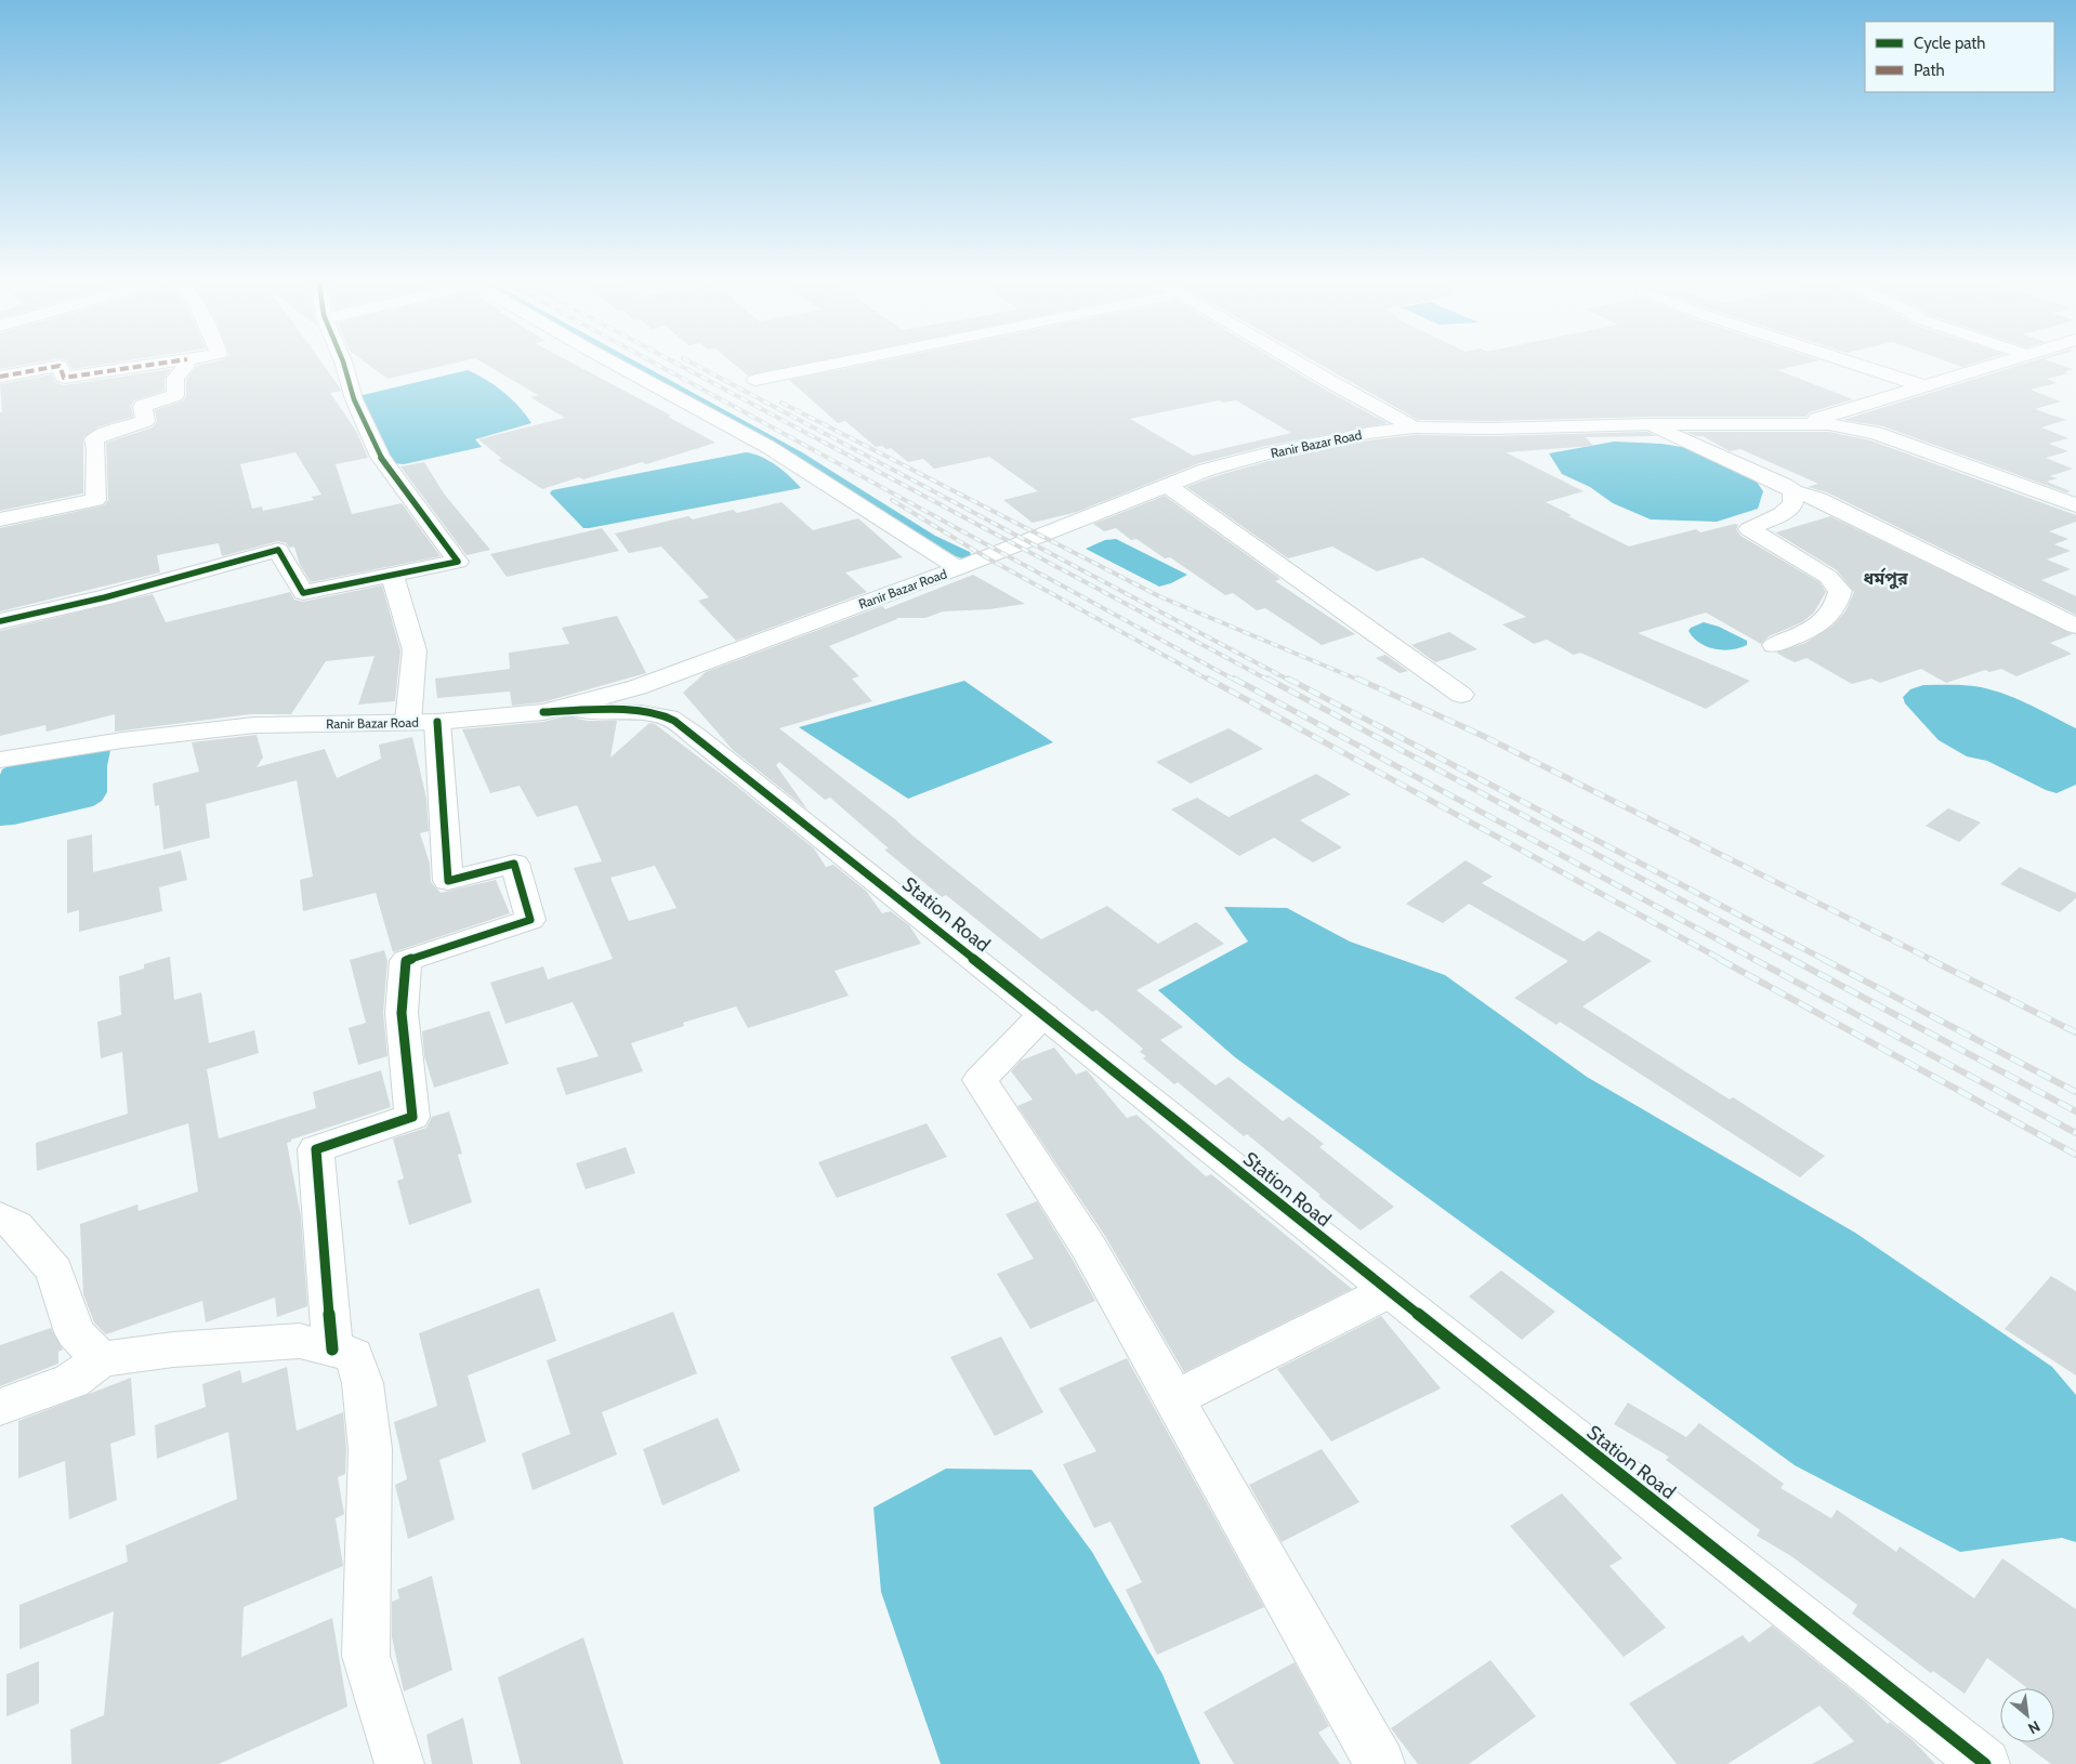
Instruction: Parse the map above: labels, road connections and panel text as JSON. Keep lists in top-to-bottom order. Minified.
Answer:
{"streets":{"street":["Ranir Bazar Road","Station Road"]},"crossings":[["Ranir Bazar Road","Station Road"]],"districts":["ধর্মপুর"],"legend":["Cycle path","Path"],"north":"bottom right"}
